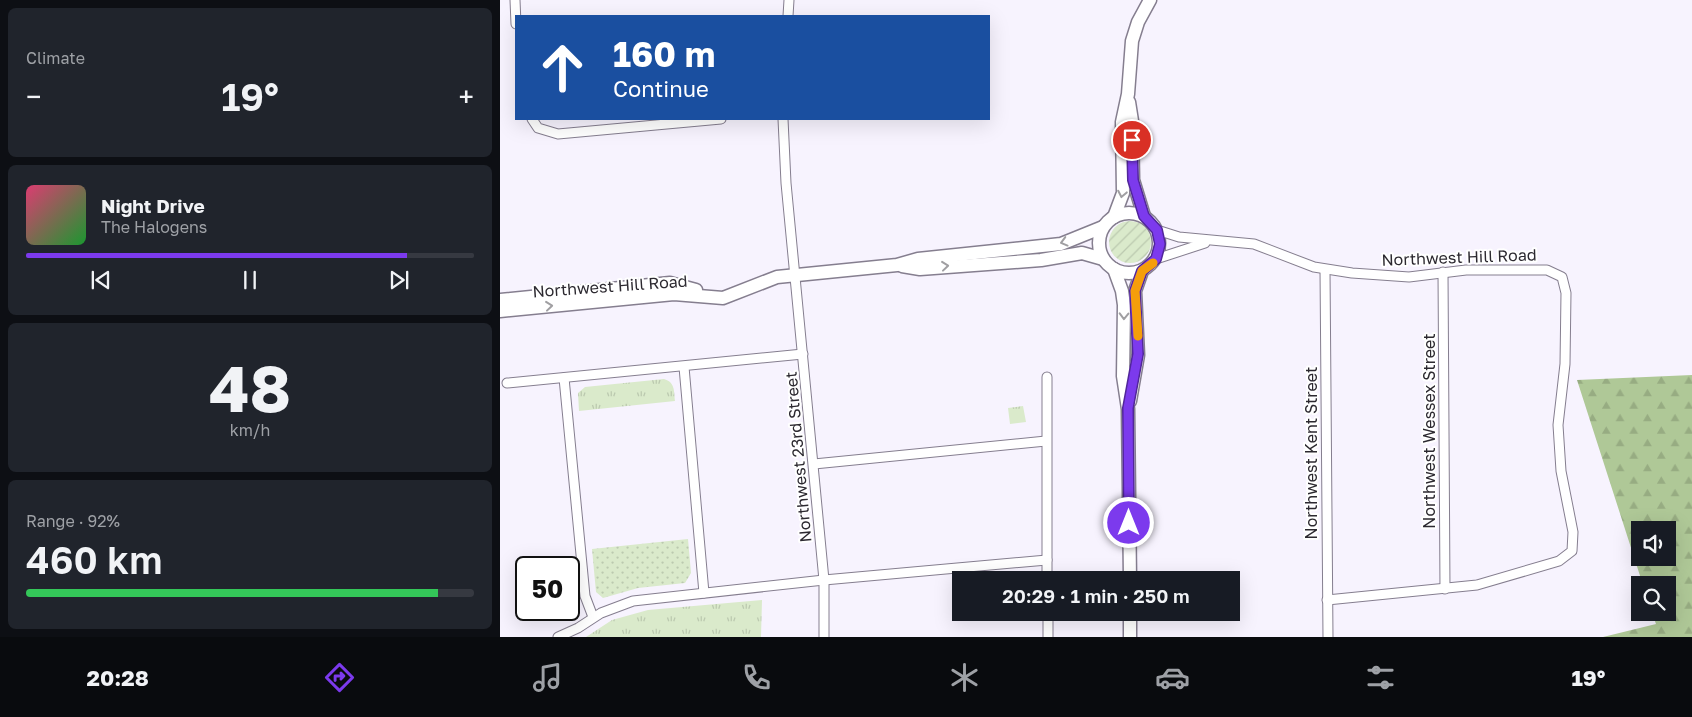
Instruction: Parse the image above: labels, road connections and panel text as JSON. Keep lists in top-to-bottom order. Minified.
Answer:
{"streets":{"main road":["Northwest Hill Road"],"street":["Northwest Wessex Street","Northwest Kent Street","Northwest 23rd Street"]},"crossings":[["Northwest Hill Road","Northwest Wessex Street"],["Northwest Hill Road","Northwest Kent Street"],["Northwest Hill Road","Northwest 23rd Street"]],"page":{"tile":["Climate",["48","km/h"],["Range · 92%","460 km"]],"turn":["160 m","Continue"],"heat":["−","19°","+"],"song":["Night Drive","The Halogens"],"limit":"50","trip":"20:29 · 1 min · 250 m","tabs":["20:28","19°"]}}
